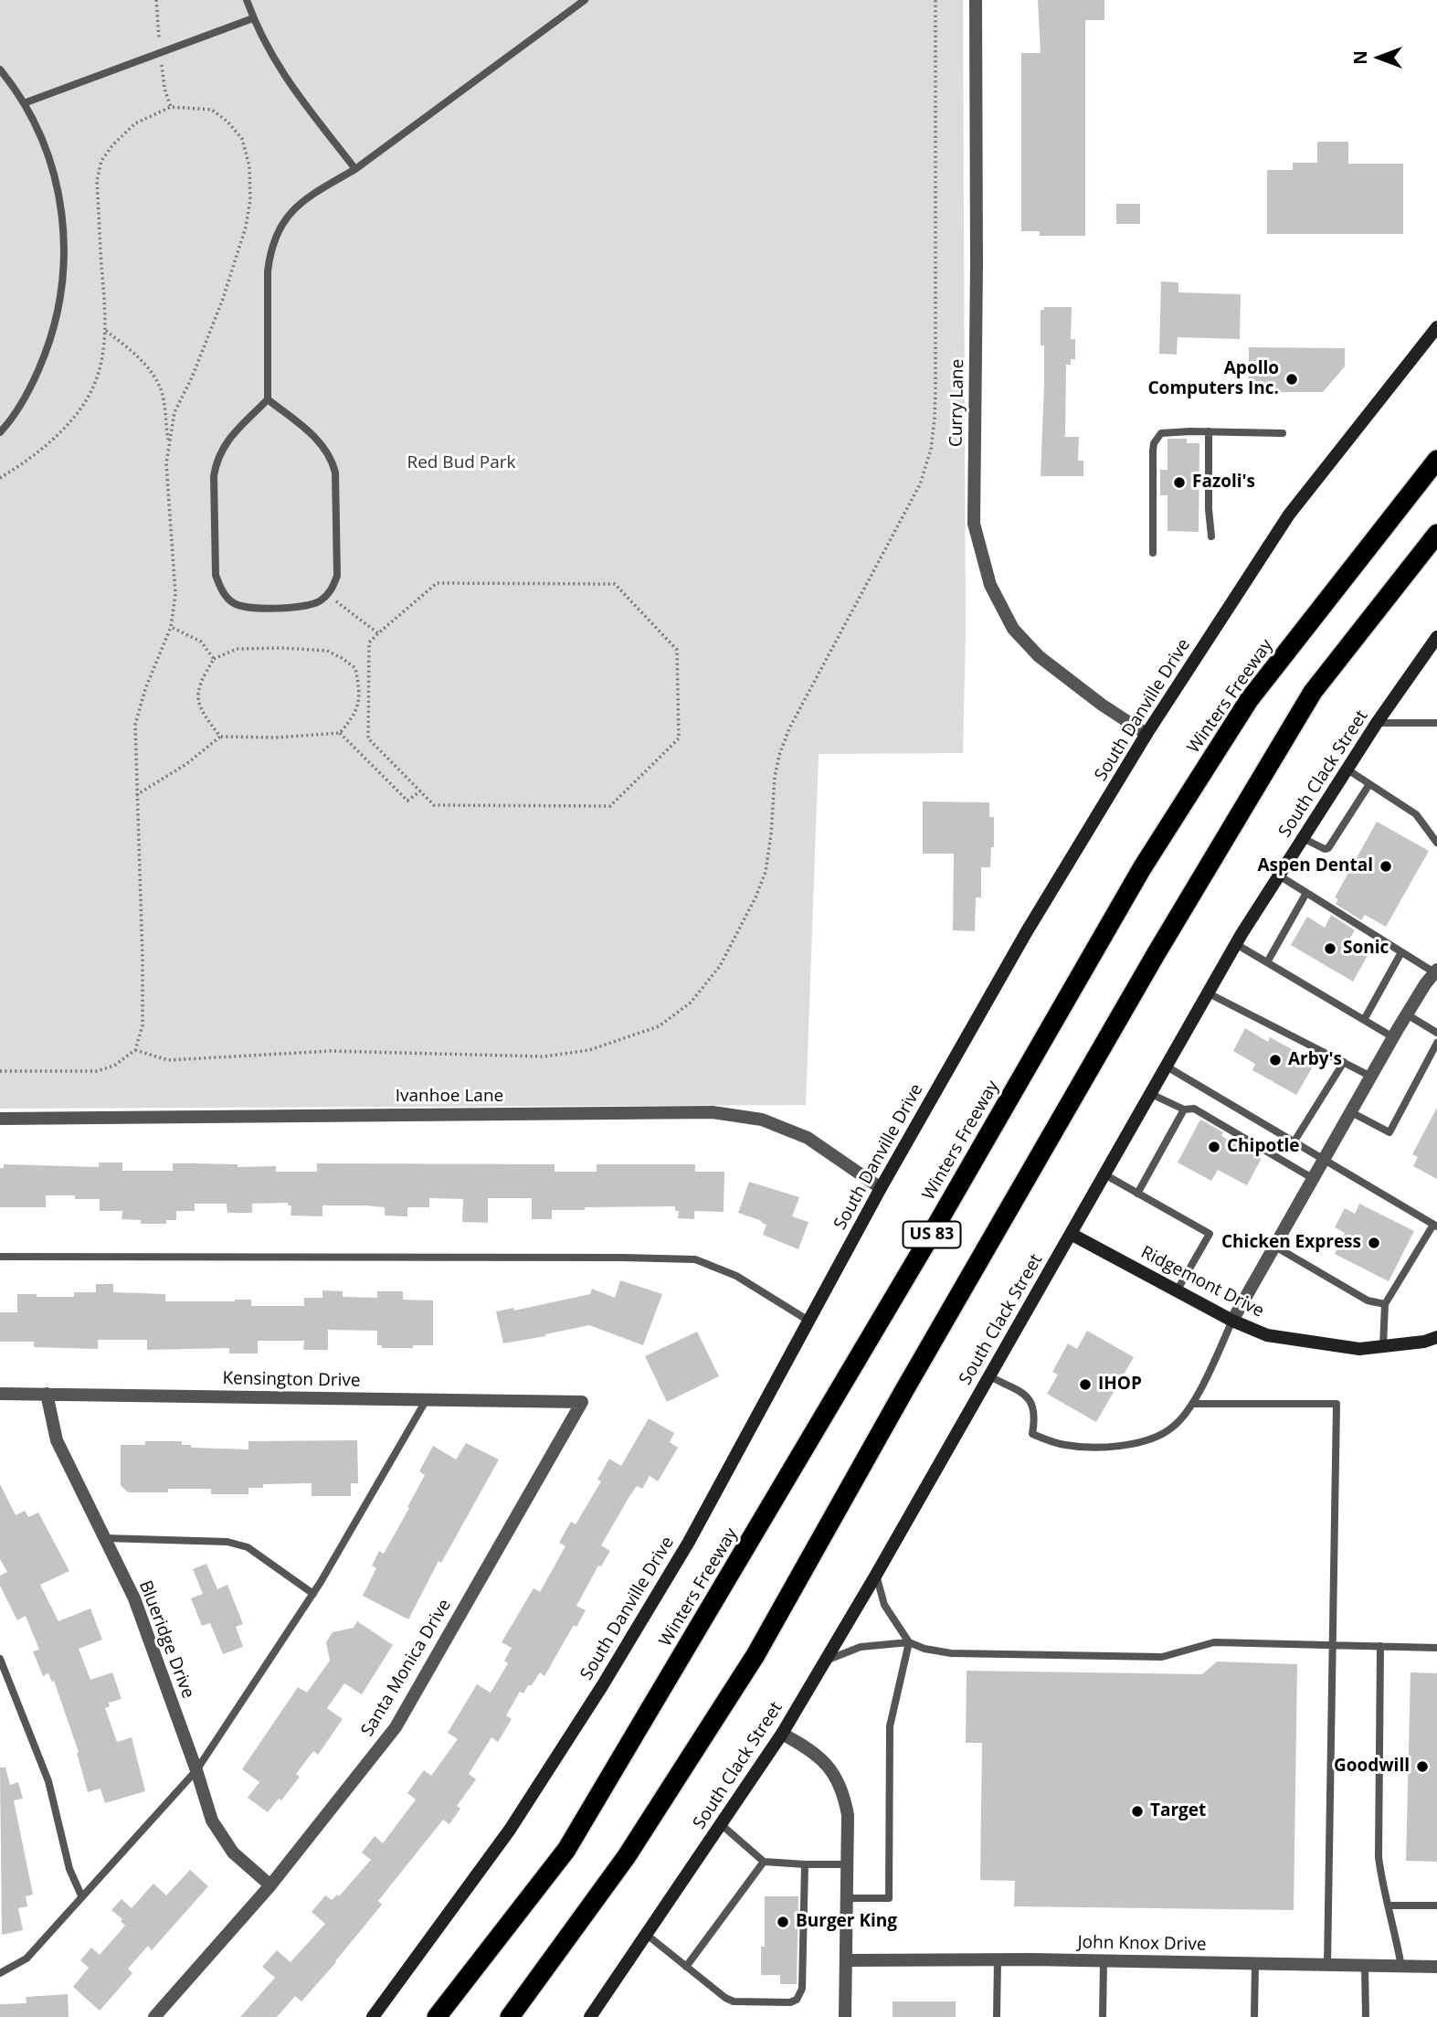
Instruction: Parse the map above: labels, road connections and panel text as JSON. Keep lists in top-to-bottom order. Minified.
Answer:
{"streets":{"highway":["Winters Freeway","US 83"],"main road":["South Danville Drive","South Clack Street","Ridgemont Drive"],"street":["Curry Lane","Ivanhoe Lane","Kensington Drive","Blueridge Drive","Santa Monica Drive","John Knox Drive"]},"crossings":[["Curry Lane","South Danville Drive"],["South Danville Drive","Ivanhoe Lane"],["South Clack Street","Ridgemont Drive"],["Kensington Drive","Blueridge Drive"],["Kensington Drive","Santa Monica Drive"],["Blueridge Drive","Santa Monica Drive"]],"parks":["Red Bud Park"],"places":["Apollo Computers Inc.","Fazoli's","Aspen Dental","Sonic","Arby's","Chipotle","Chicken Express","IHOP","Goodwill","Target","Burger King"],"north":"left"}
